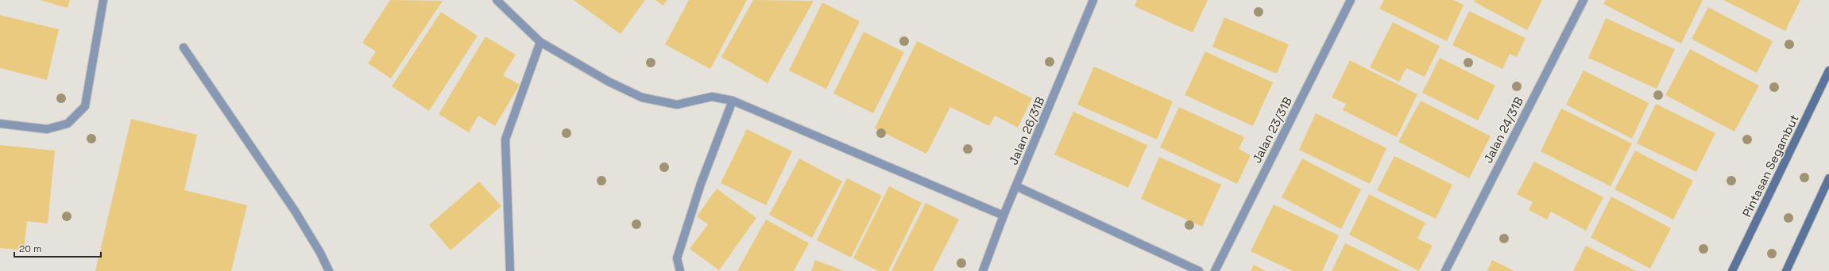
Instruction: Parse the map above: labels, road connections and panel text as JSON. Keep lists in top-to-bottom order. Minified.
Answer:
{"streets":{"main road":["Pintasan Segambut"],"street":["Jalan 23/31B","Jalan 24/31B","Jalan 26/31B"]},"scale_bar":"20 m"}
